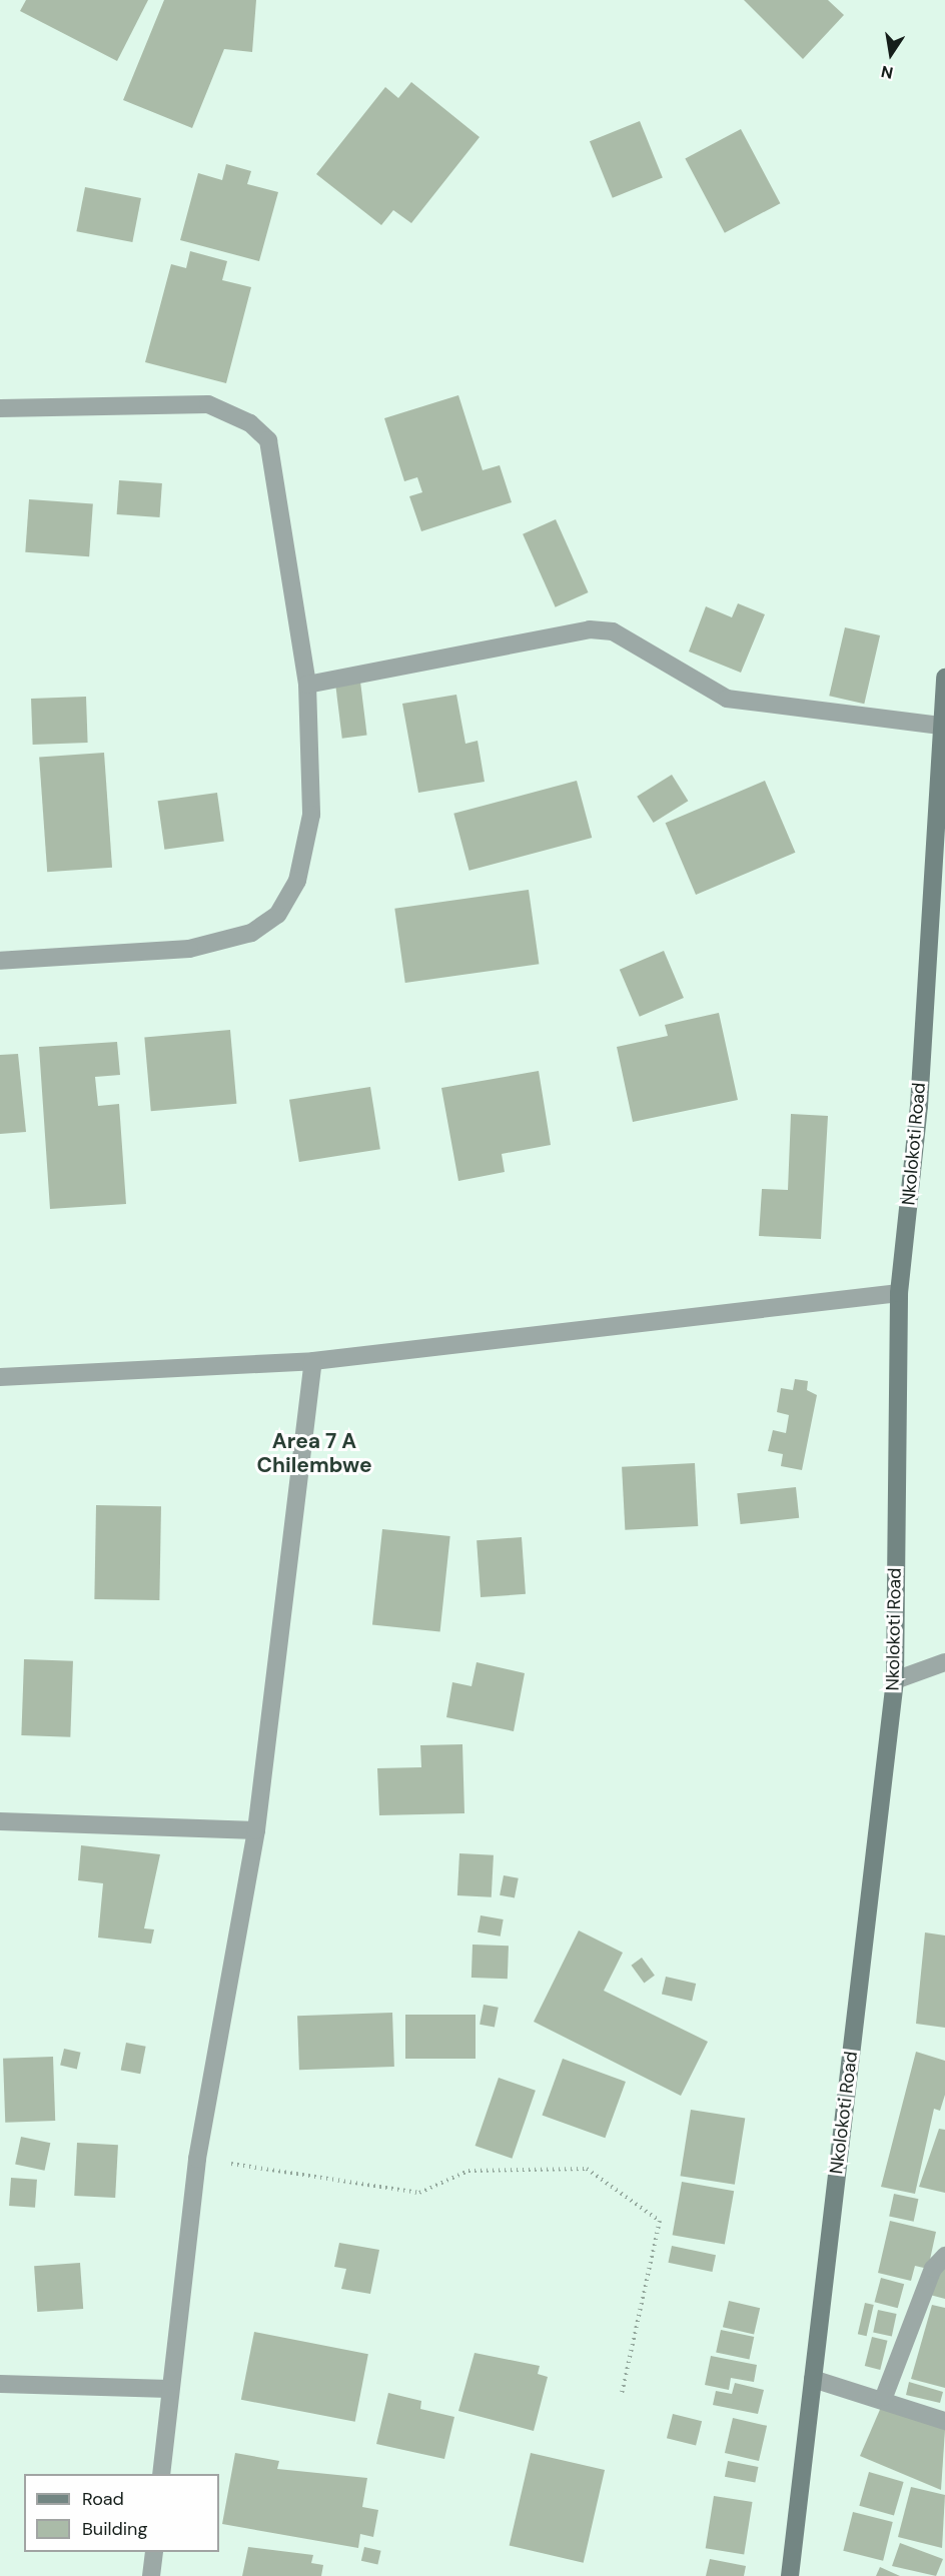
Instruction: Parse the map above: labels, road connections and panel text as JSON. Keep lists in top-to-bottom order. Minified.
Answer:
{"streets":{"main road":["Nkolokoti Road"]},"districts":["Area 7 A Chilembwe"],"legend":["Road","Building"],"north":"bottom"}
